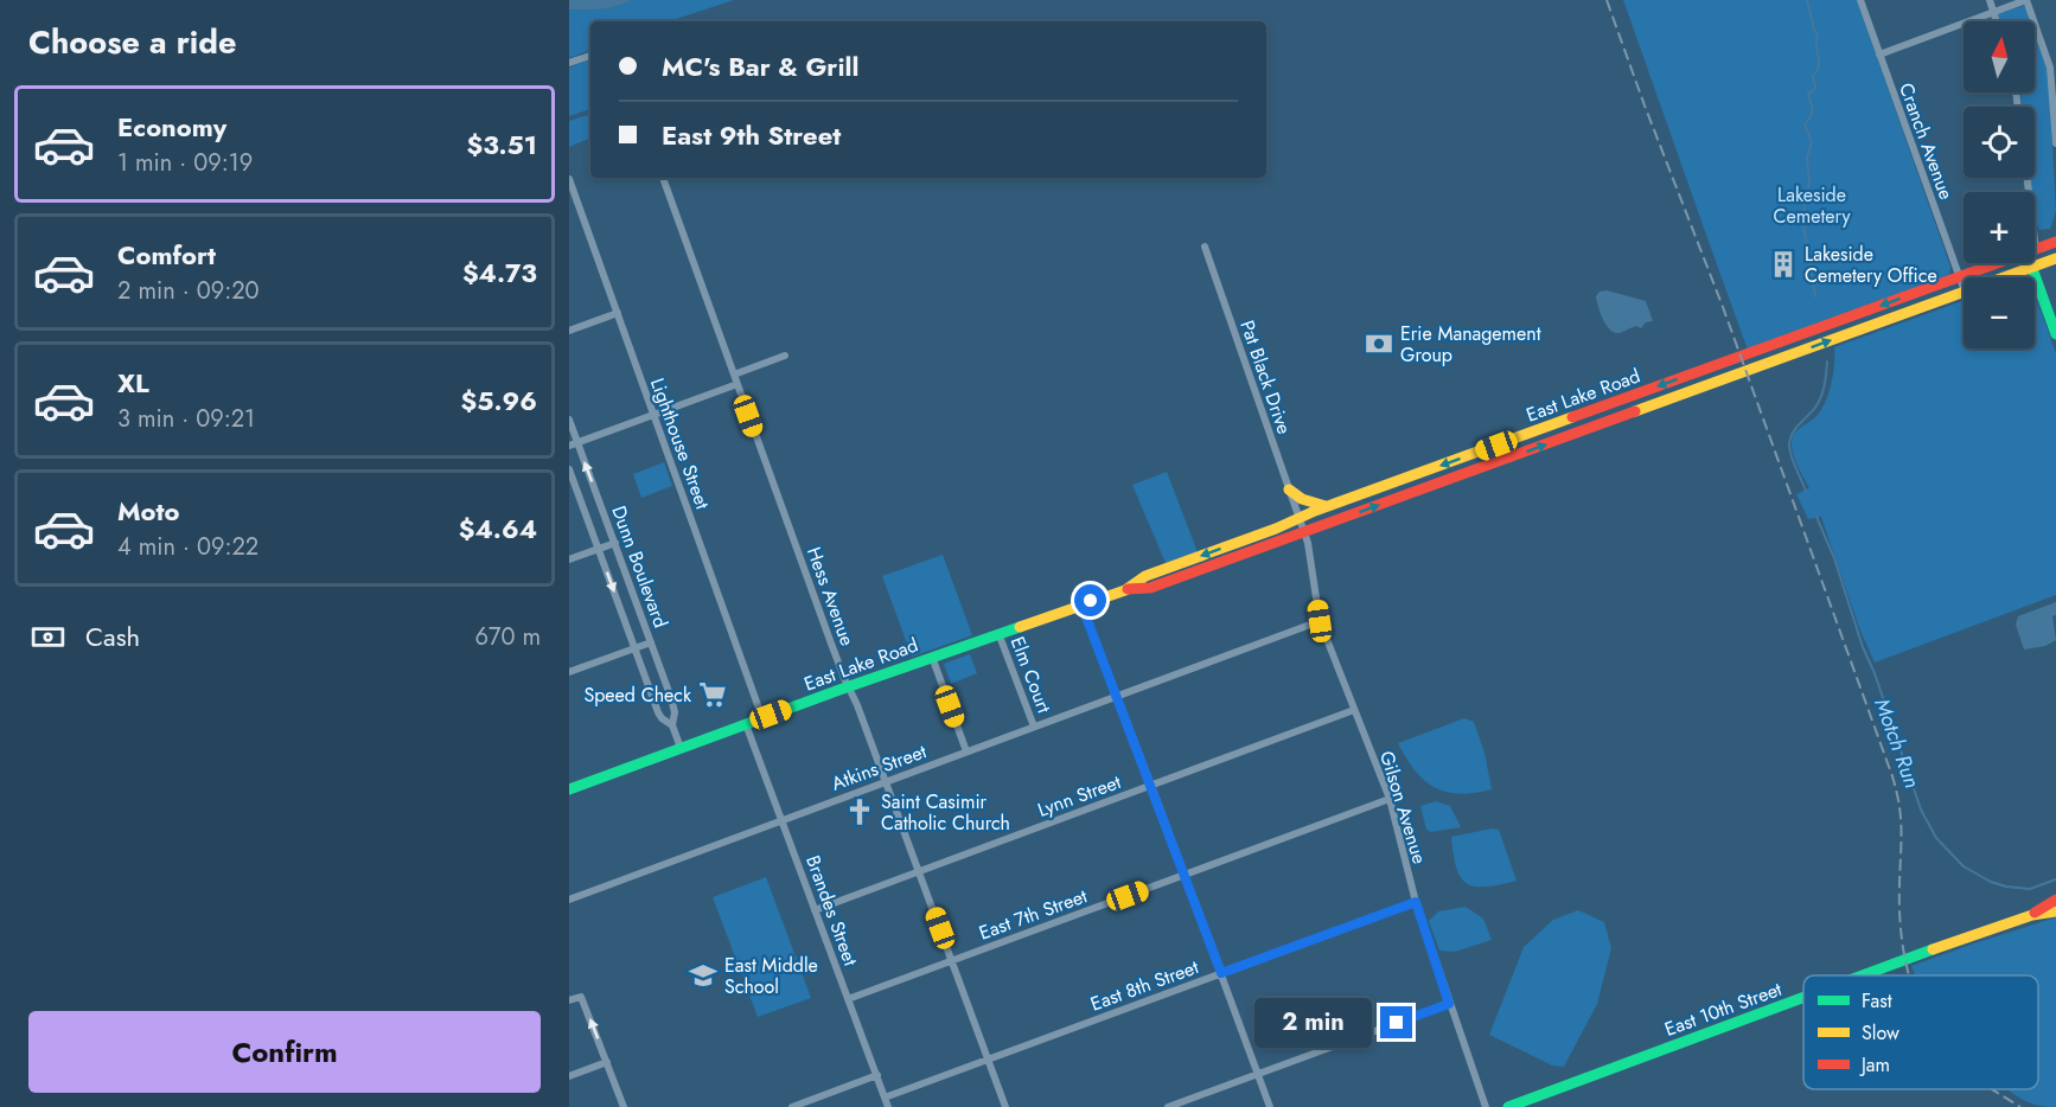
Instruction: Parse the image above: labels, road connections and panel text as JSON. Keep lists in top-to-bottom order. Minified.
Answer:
{"streets":{"main road":["East Lake Road","East 10th Street"],"street":["Cranch Avenue","Pat Black Drive","Lighthouse Street","Dunn Boulevard","Hess Avenue","Elm Court","Atkins Street","Lynn Street","Gilson Avenue","Brandes Street","East 7th Street","East 8th Street"]},"crossings":[["Cranch Avenue","East Lake Road"],["Pat Black Drive","East Lake Road"],["Pat Black Drive","Gilson Avenue"],["East Lake Road","Lighthouse Street"],["East Lake Road","Dunn Boulevard"],["East Lake Road","Hess Avenue"],["East Lake Road","Elm Court"],["East Lake Road","Gilson Avenue"],["East Lake Road","Brandes Street"],["Hess Avenue","Atkins Street"],["Hess Avenue","Lynn Street"],["Hess Avenue","East 7th Street"],["Hess Avenue","East 8th Street"],["Elm Court","Atkins Street"],["Atkins Street","Gilson Avenue"],["Atkins Street","Brandes Street"],["Lynn Street","Gilson Avenue"],["Lynn Street","Brandes Street"],["Gilson Avenue","East 7th Street"],["Gilson Avenue","East 8th Street"],["Brandes Street","East 7th Street"],["Brandes Street","East 8th Street"]],"water":["Motch Run"],"parks":["Lakeside Cemetery"],"places":{"building":["Lakeside Cemetery Office"],"bank":["Erie Management Group"],"supermarket":["Speed Check"],"church":["Saint Casimir Catholic Church"],"school or university":["East Middle School"]},"legend":["Fast","Slow","Jam"],"north":"top","page":{"heading":"Choose a ride","map_buttons":["+","−"],"banner":["MC's Bar & Grill","East 9th Street"],"list":[{"name":"Economy","note":"1 min · 09:19","value":"$3.51"},{"name":"Comfort","note":"2 min · 09:20","value":"$4.73"},{"name":"XL","note":"3 min · 09:21","value":"$5.96"},{"name":"Moto","note":"4 min · 09:22","value":"$4.64"}],"pay":["Cash","670 m"],"buttons":"Confirm","bubble":"2 min"}}
